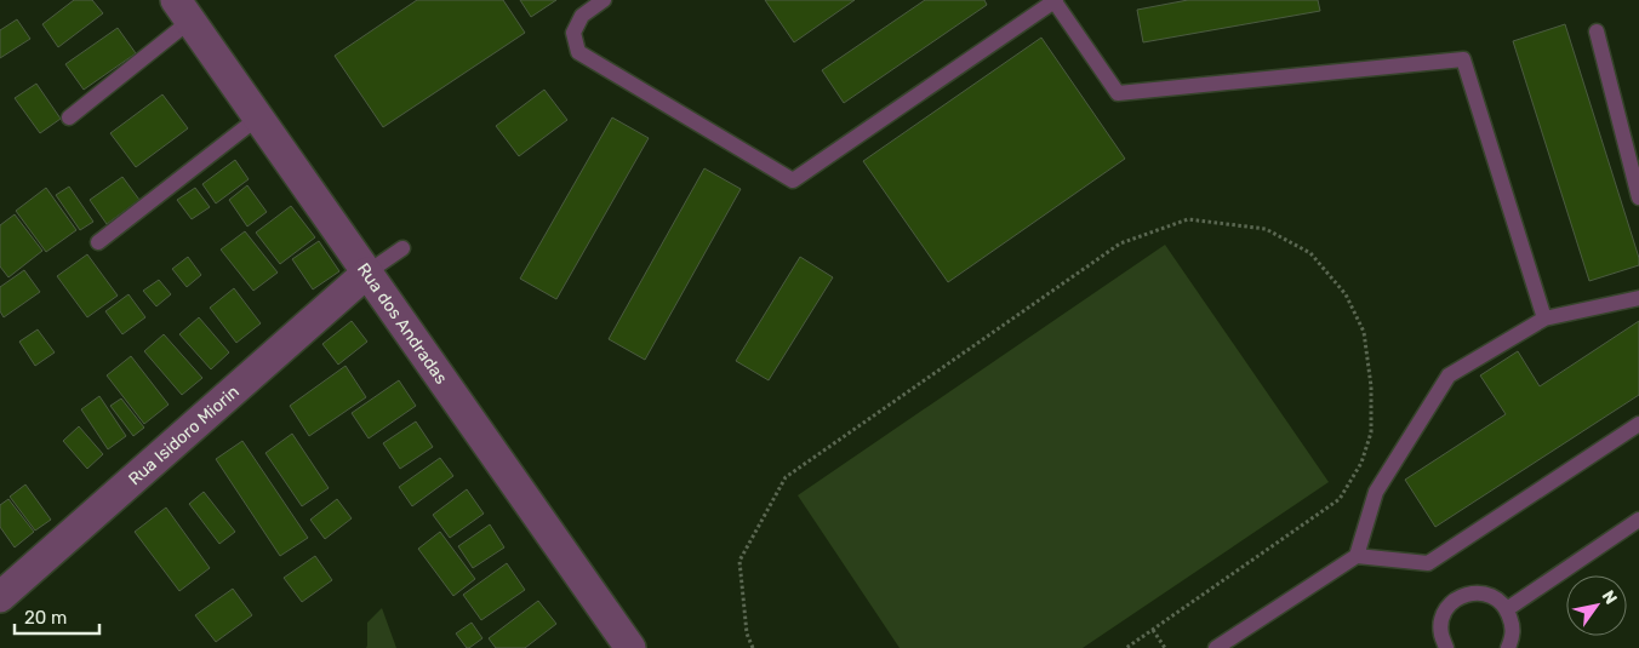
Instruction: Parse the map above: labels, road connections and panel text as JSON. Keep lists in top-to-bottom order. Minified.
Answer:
{"streets":{"street":["Rua dos Andradas","Rua Isidoro Miorin"]},"crossings":[["Rua dos Andradas","Rua Isidoro Miorin"]],"scale_bar":"20 m","north":"top right"}
